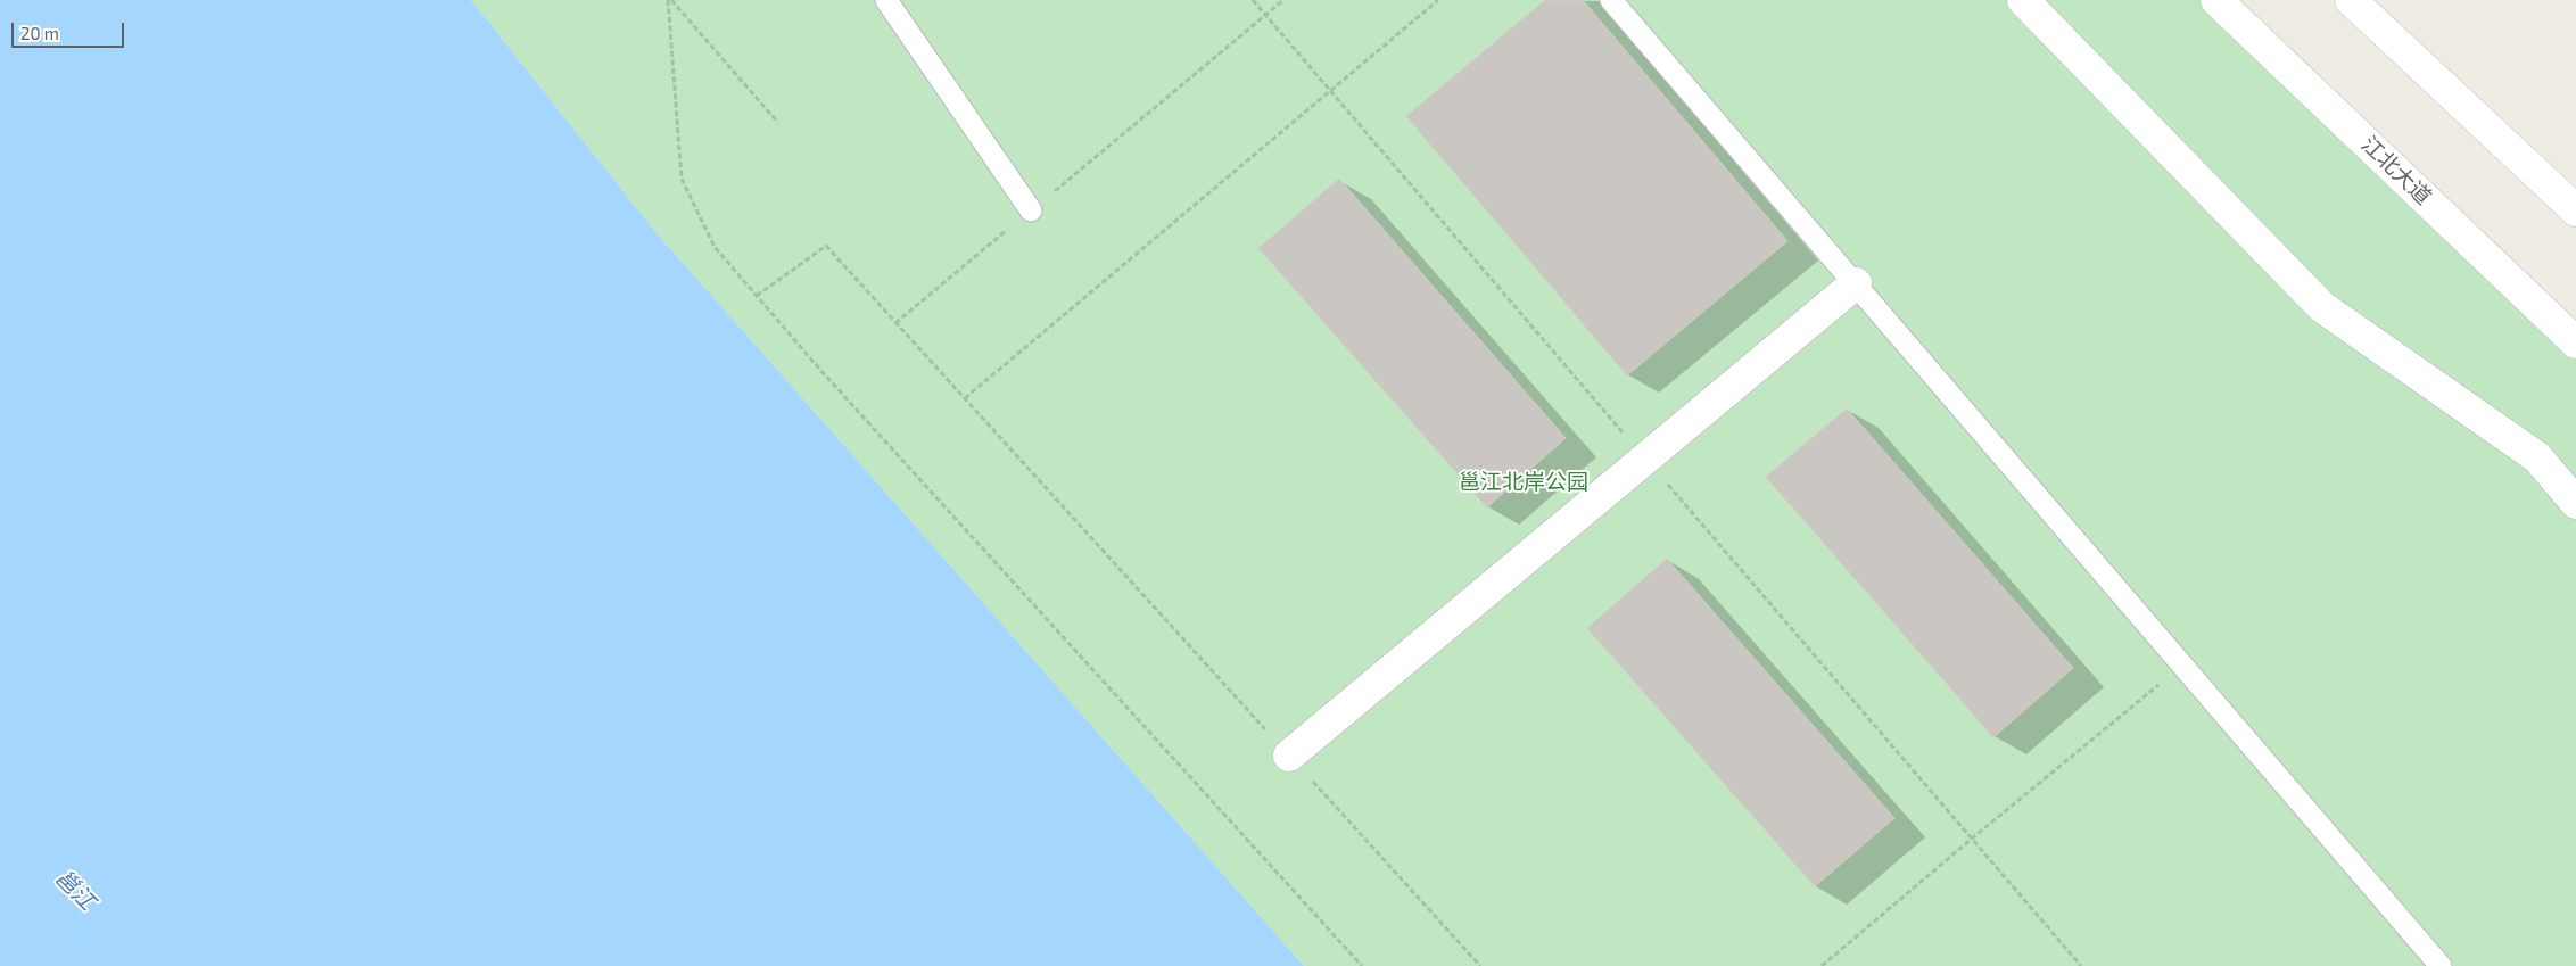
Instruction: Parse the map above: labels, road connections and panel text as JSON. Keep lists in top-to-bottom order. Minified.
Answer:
{"streets":{"street":["江北大道"]},"water":["邕江"],"parks":["邕江北岸公园"],"scale_bar":"20 m"}
